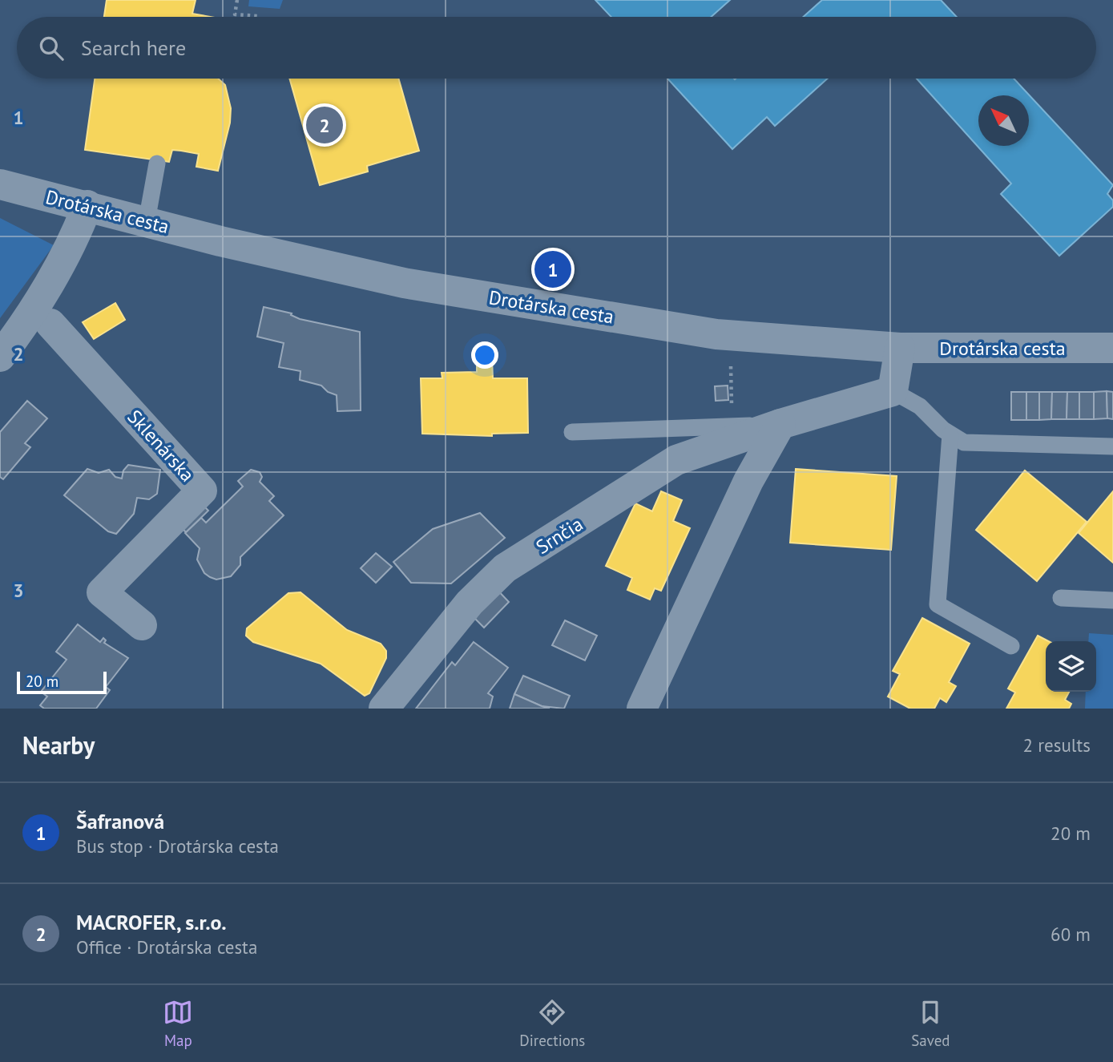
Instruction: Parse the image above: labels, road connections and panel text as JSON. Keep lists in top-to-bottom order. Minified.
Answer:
{"streets":{"street":["Drotárska cesta","Sklenárska","Srnčia"]},"scale_bar":"20 m","north":"top left","page":{"search":"Search here","pins":["2","1"],"scale":"20 m","heading":["Nearby","2 results"],"list":[{"mark":"1","name":"Šafranová","note":"Bus stop · Drotárska cesta","value":"20 m"},{"mark":"2","name":"MACROFER, s.r.o.","note":"Office · Drotárska cesta","value":"60 m"}],"nav":["Map","Directions","Saved"]},"grid":{"rows":["1","2","3"]}}
